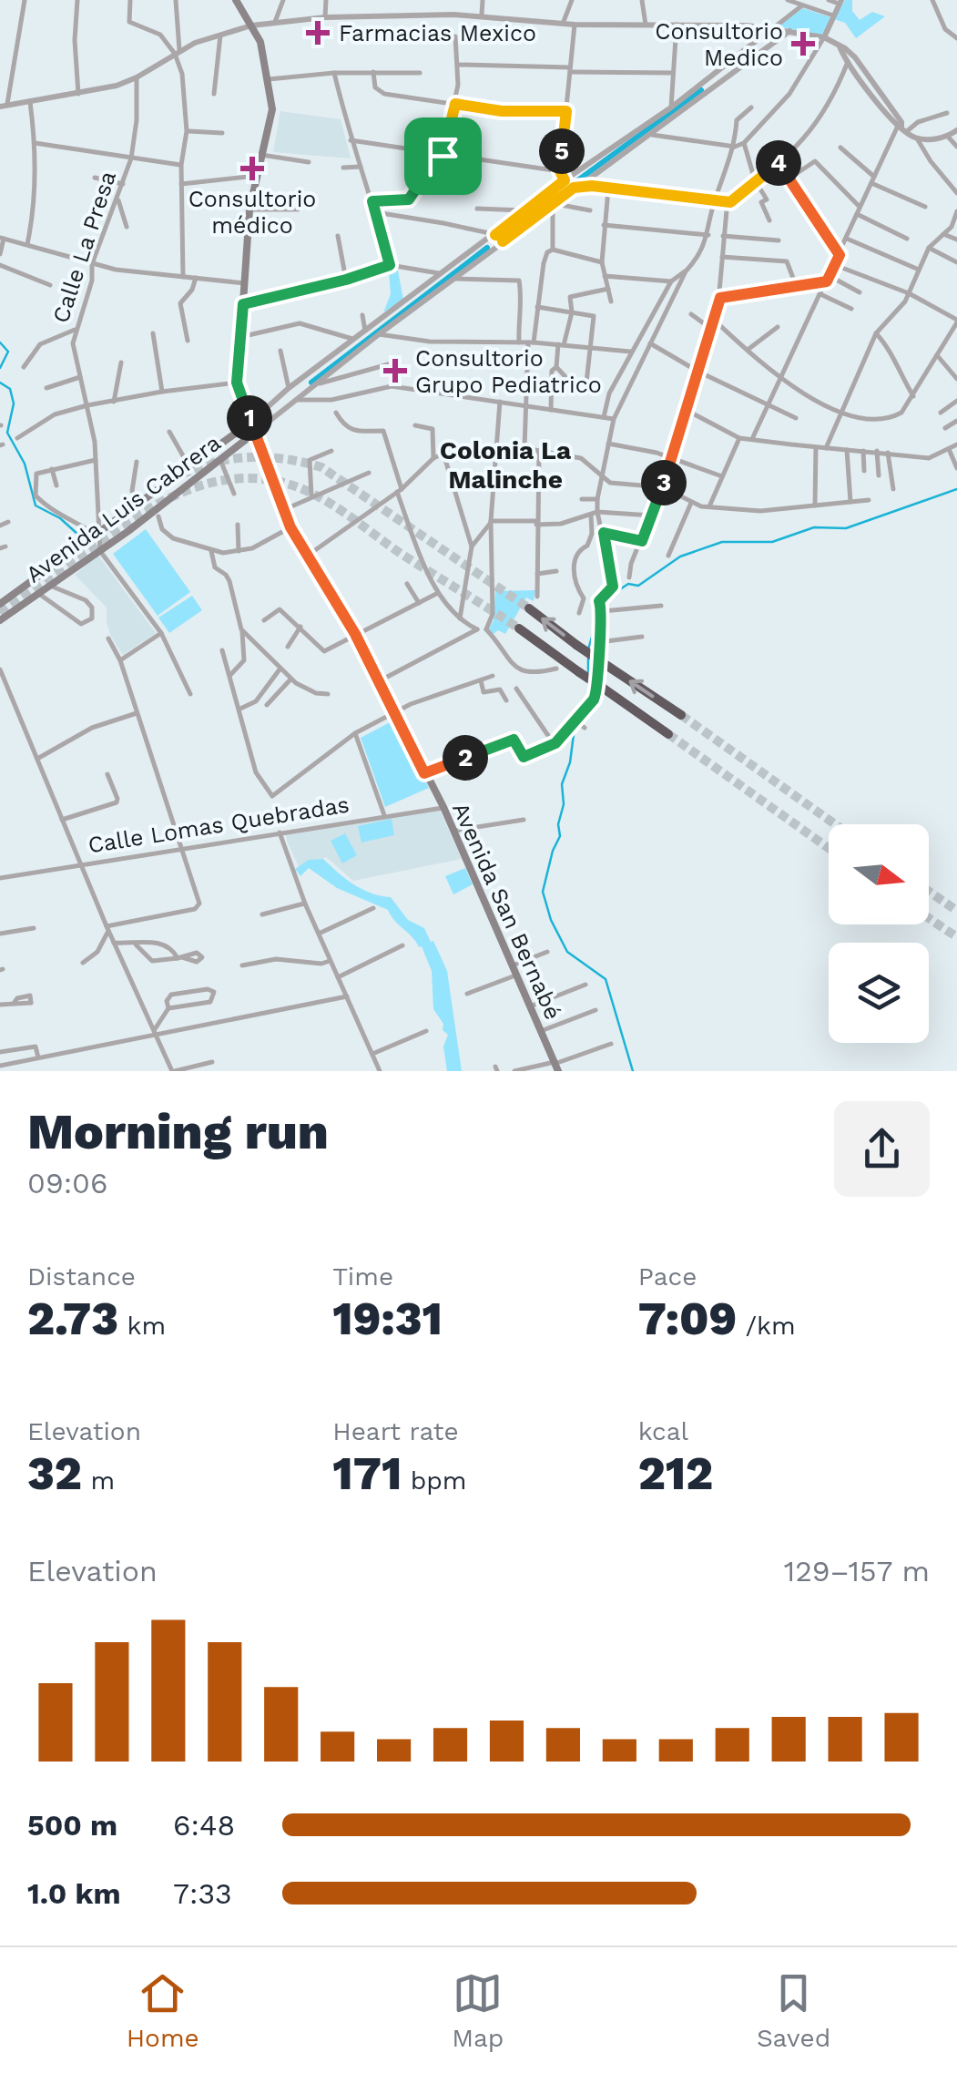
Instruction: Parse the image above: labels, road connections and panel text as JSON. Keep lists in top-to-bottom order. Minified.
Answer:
{"streets":{"main road":["Avenida Luis Cabrera","Avenida San Bernabé"],"street":["Calle La Presa","Calle Lomas Quebradas"]},"crossings":[["Calle La Presa","Avenida Luis Cabrera"],["Avenida Luis Cabrera","Avenida San Bernabé"],["Calle Lomas Quebradas","Avenida San Bernabé"]],"districts":["Colonia La Malinche"],"places":{"health":["Farmacias Mexico","Consultorio Medico","Consultorio médico","Consultorio Grupo Pediatrico"]},"north":"right","page":{"pins":["5","4","1","3","2"],"heading":["Morning run","09:06"],"stats":[["Distance","2.73 km"],["Time","19:31"],["Pace","7:09 /km"],["Elevation","32 m"],["Heart rate","171 bpm"],["kcal","212"]],"chart":["Elevation","129–157 m"],"list":[{"name":"500 m","note":"6:48"},{"name":"1.0 km","note":"7:33"}],"tabs":["Home","Map","Saved"]}}
